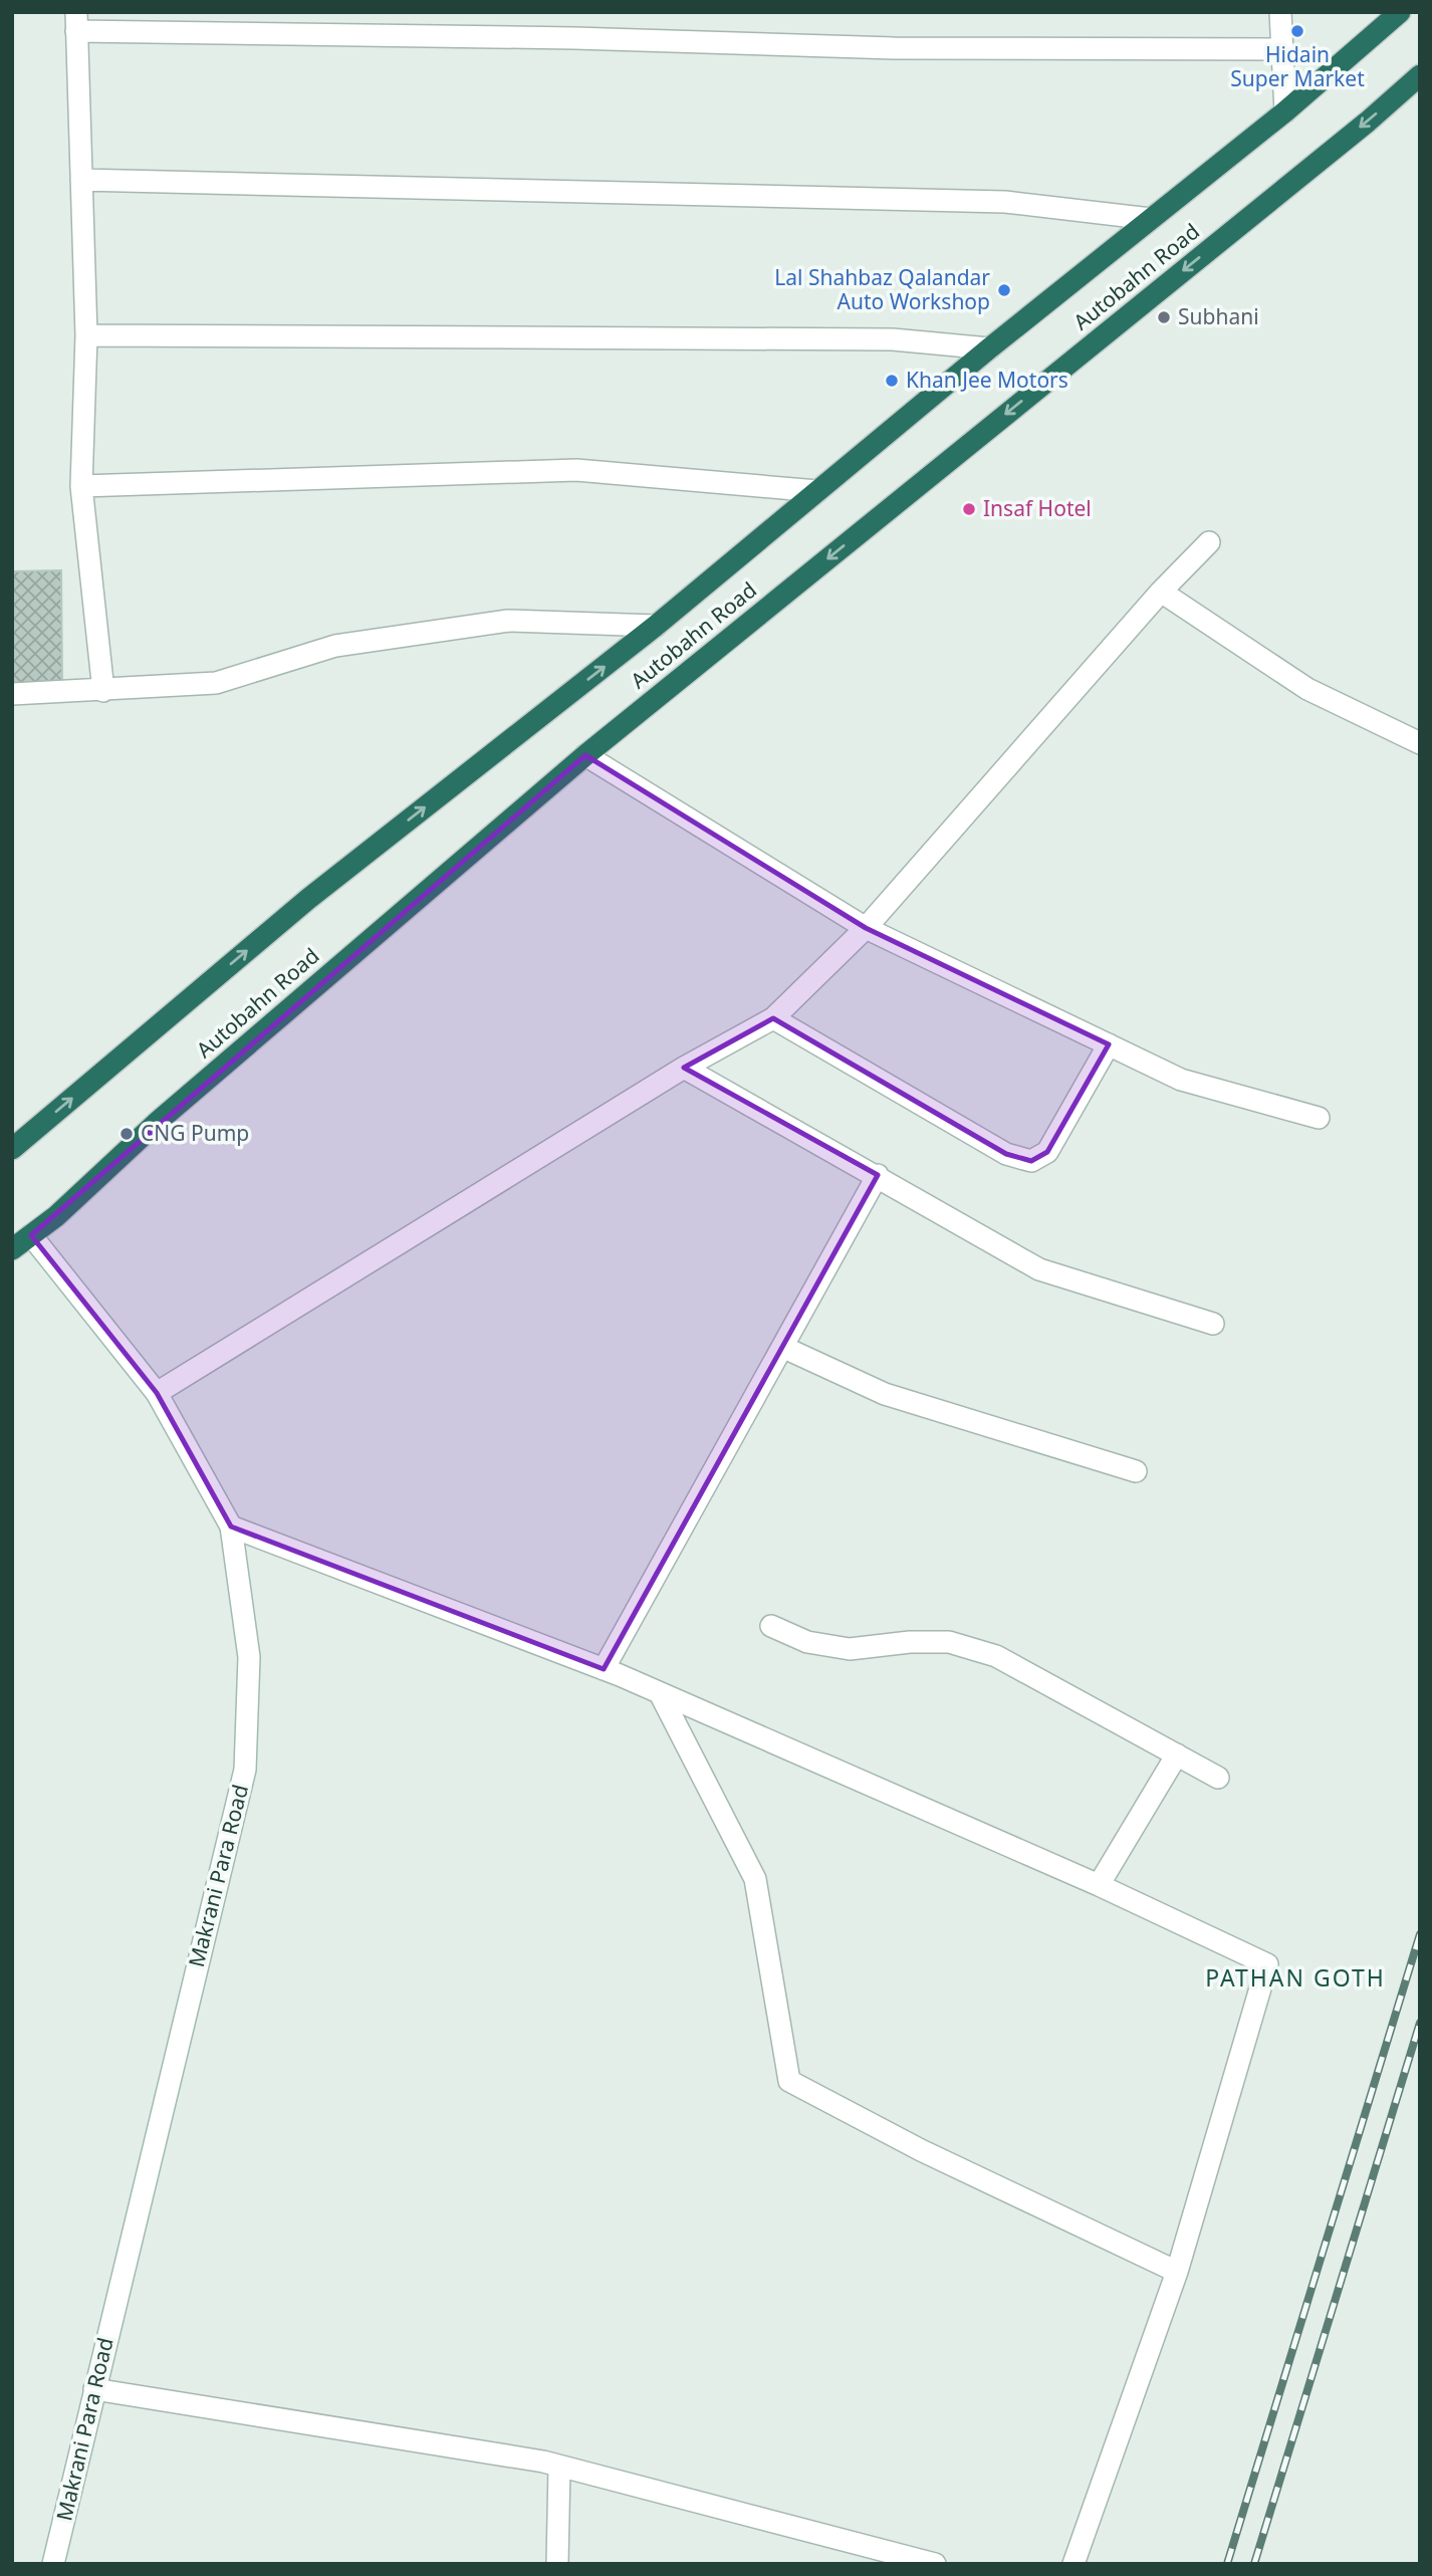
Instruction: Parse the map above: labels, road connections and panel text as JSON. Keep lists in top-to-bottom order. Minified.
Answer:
{"streets":{"highway":["Autobahn Road"],"street":["Makrani Para Road"]},"crossings":[["Autobahn Road","Makrani Para Road"]],"districts":["PATHAN GOTH"],"places":["Hidain Super Market","Lal Shahbaz Qalandar Auto Workshop","Subhani","Khan Jee Motors","Insaf Hotel","CNG Pump"]}
